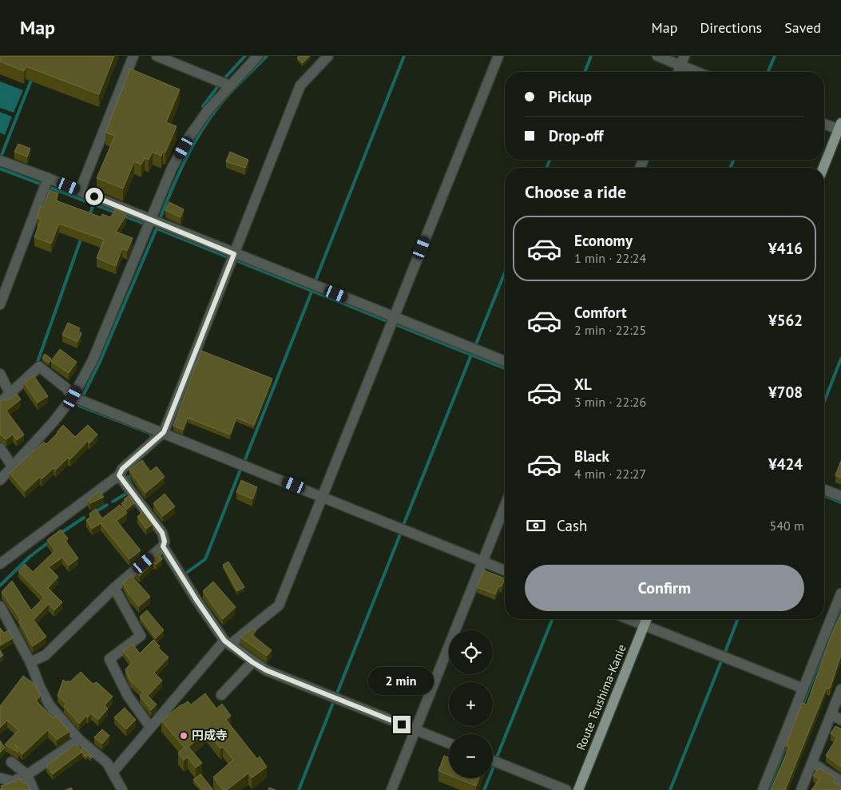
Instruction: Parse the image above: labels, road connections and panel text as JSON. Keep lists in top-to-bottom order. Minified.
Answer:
{"streets":{"main road":["Route Tsushima-Kanie"]},"places":["円成寺"],"page":{"header":"Map","nav":["Map","Directions","Saved"],"banner":["Pickup","Drop-off"],"heading":"Choose a ride","list":[{"name":"Economy","note":"1 min · 22:24","value":"¥416"},{"name":"Comfort","note":"2 min · 22:25","value":"¥562"},{"name":"XL","note":"3 min · 22:26","value":"¥708"},{"name":"Black","note":"4 min · 22:27","value":"¥424"}],"pay":["Cash","540 m"],"buttons":"Confirm","map_buttons":["+","−"],"bubble":"2 min"}}
